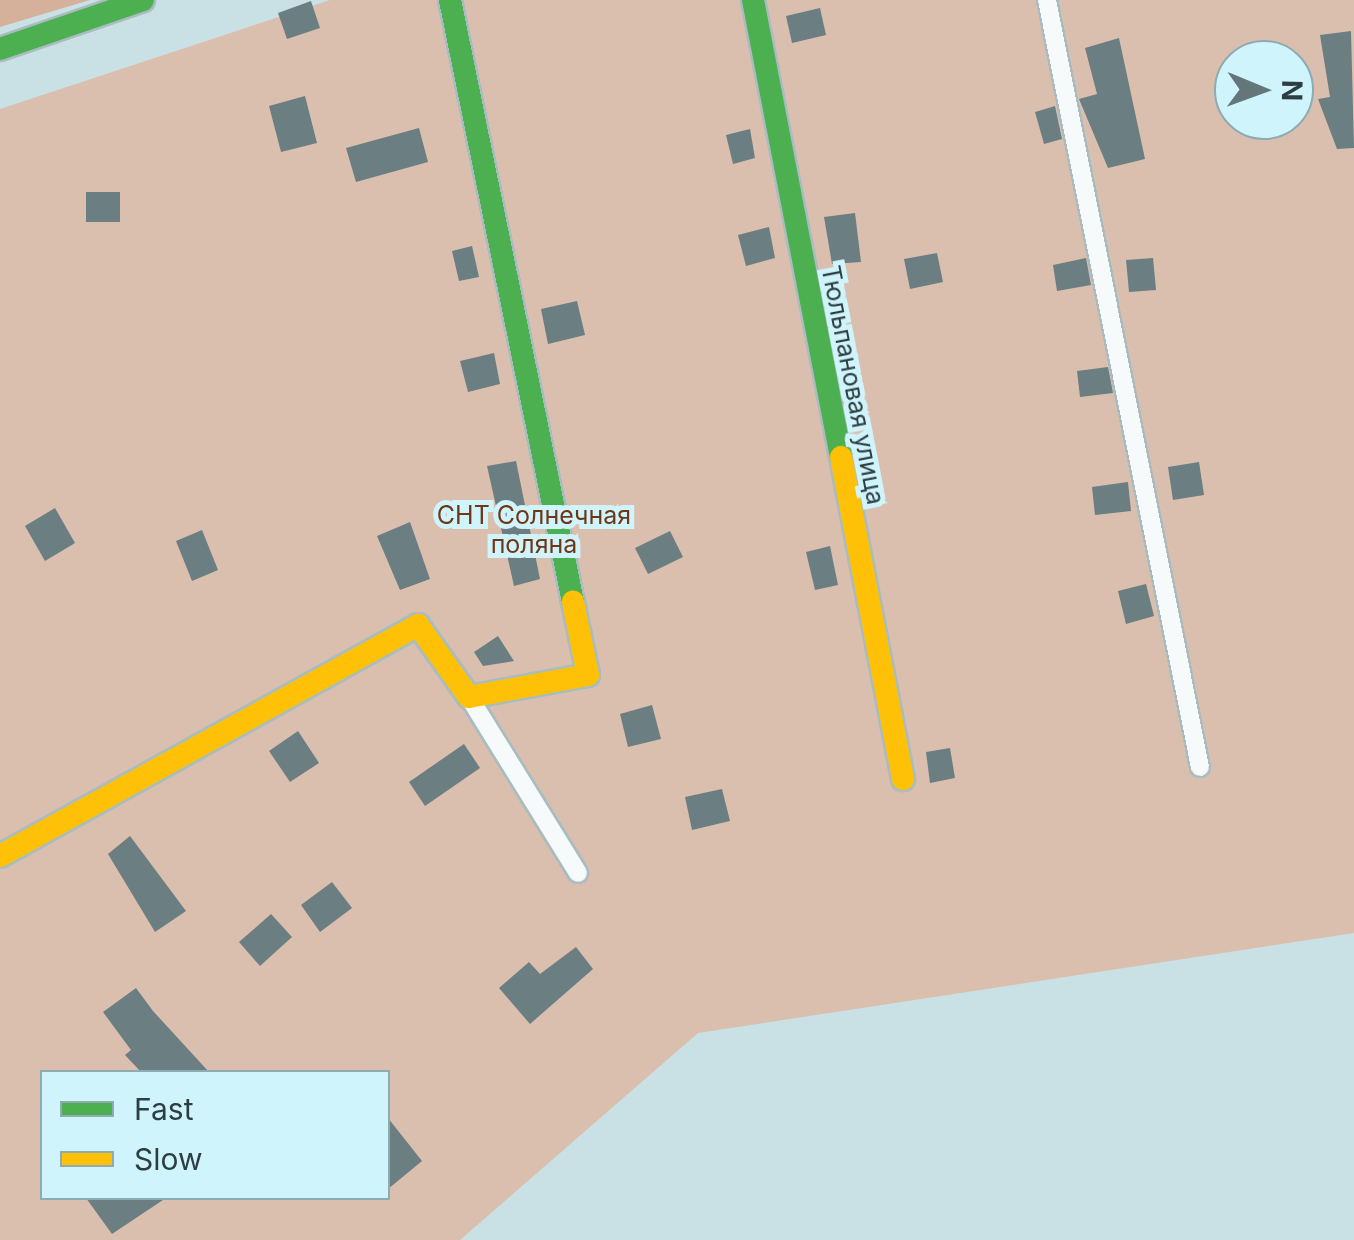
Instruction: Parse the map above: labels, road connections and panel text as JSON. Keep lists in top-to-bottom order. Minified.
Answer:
{"streets":{"street":["Тюльпановая улица"]},"parks":["СНТ Солнечная поляна"],"legend":["Fast","Slow"],"north":"right"}
